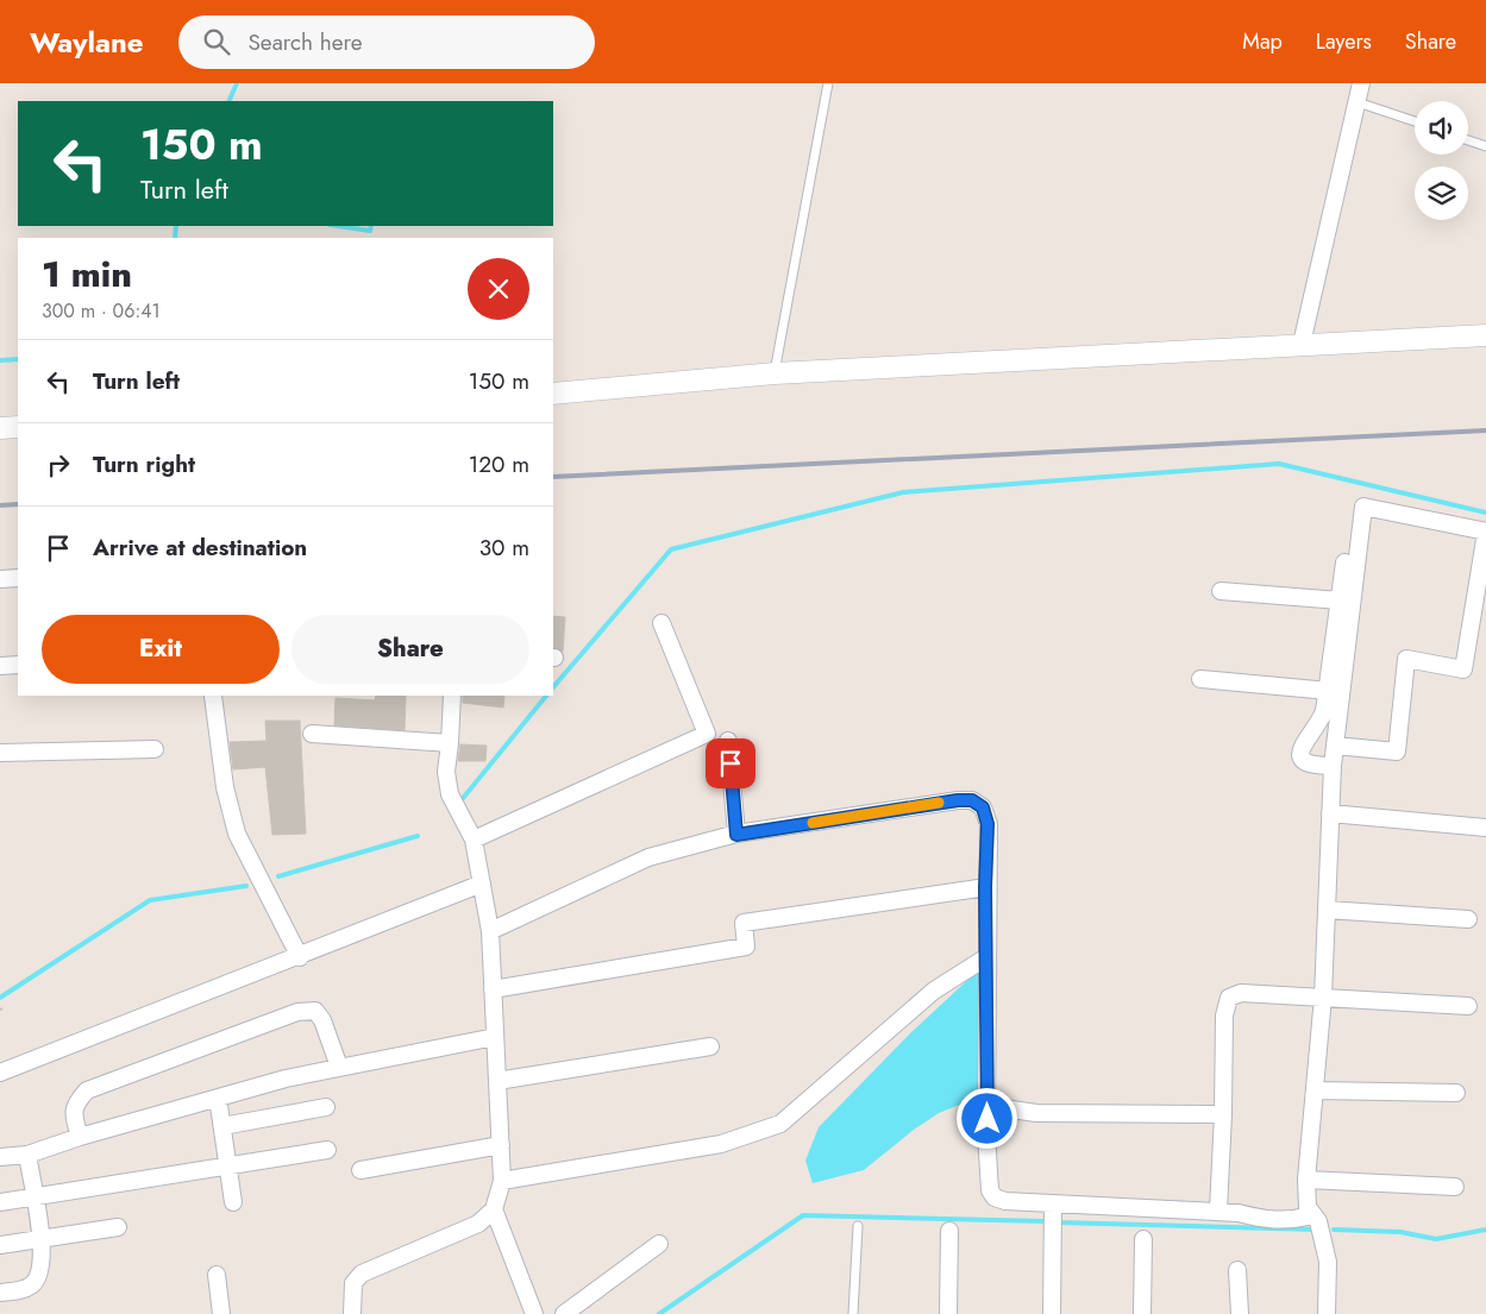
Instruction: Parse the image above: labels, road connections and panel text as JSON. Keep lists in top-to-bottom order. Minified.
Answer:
{"page":{"header":"Waylane","search":"Search here","nav":["Map","Layers","Share"],"turn":["150 m","Turn left"],"heading":["1 min","300 m · 06:41"],"list":[{"name":"Turn left","value":"150 m"},{"name":"Turn right","value":"120 m"},{"name":"Arrive at destination","value":"30 m"}],"buttons":["Exit","Share"]}}
